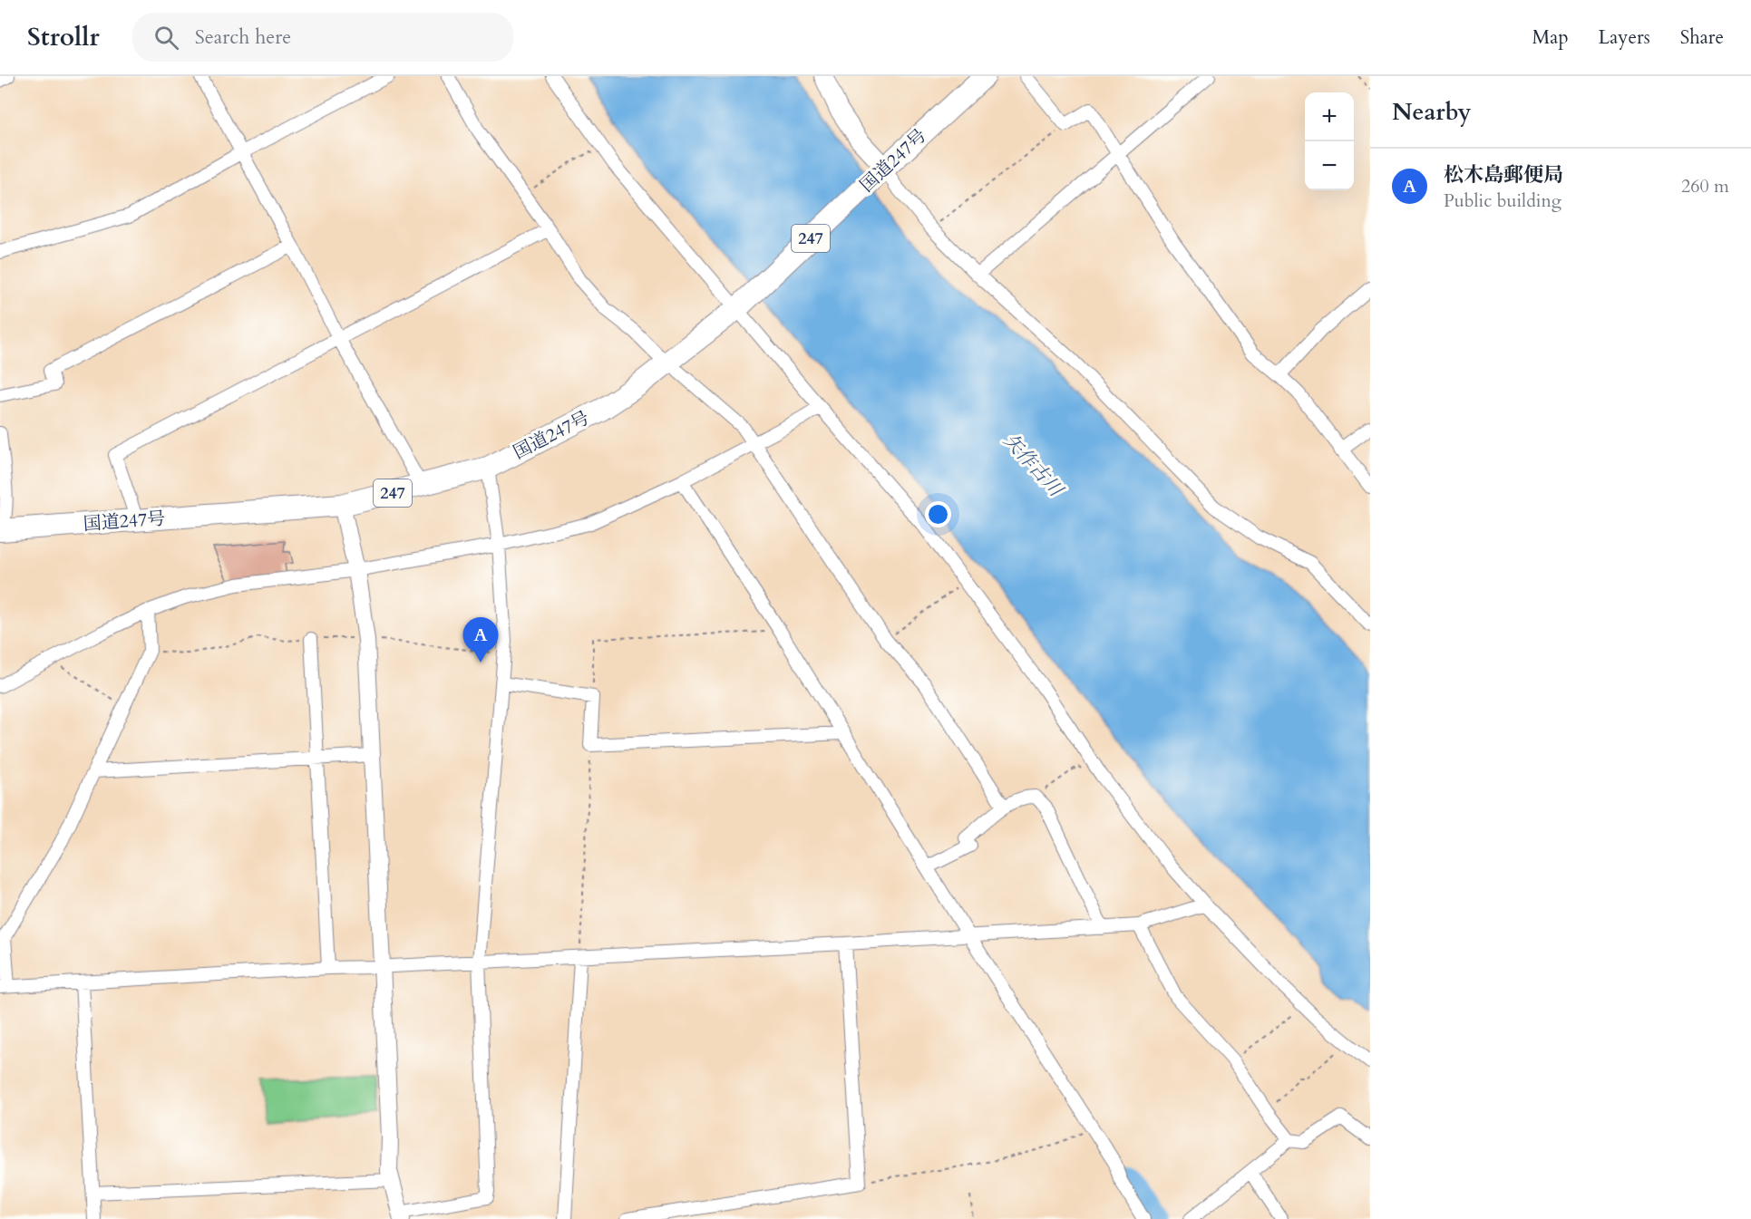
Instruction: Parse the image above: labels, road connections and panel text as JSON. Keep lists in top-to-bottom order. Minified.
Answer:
{"streets":{"highway":["国道247号","247"]},"water":["矢作古川"],"page":{"header":"Strollr","search":"Search here","nav":["Map","Layers","Share"],"heading":"Nearby","map_buttons":["+","−"],"list":[{"mark":"A","name":"松木島郵便局","note":"Public building","value":"260 m"}],"pins":"A"}}
